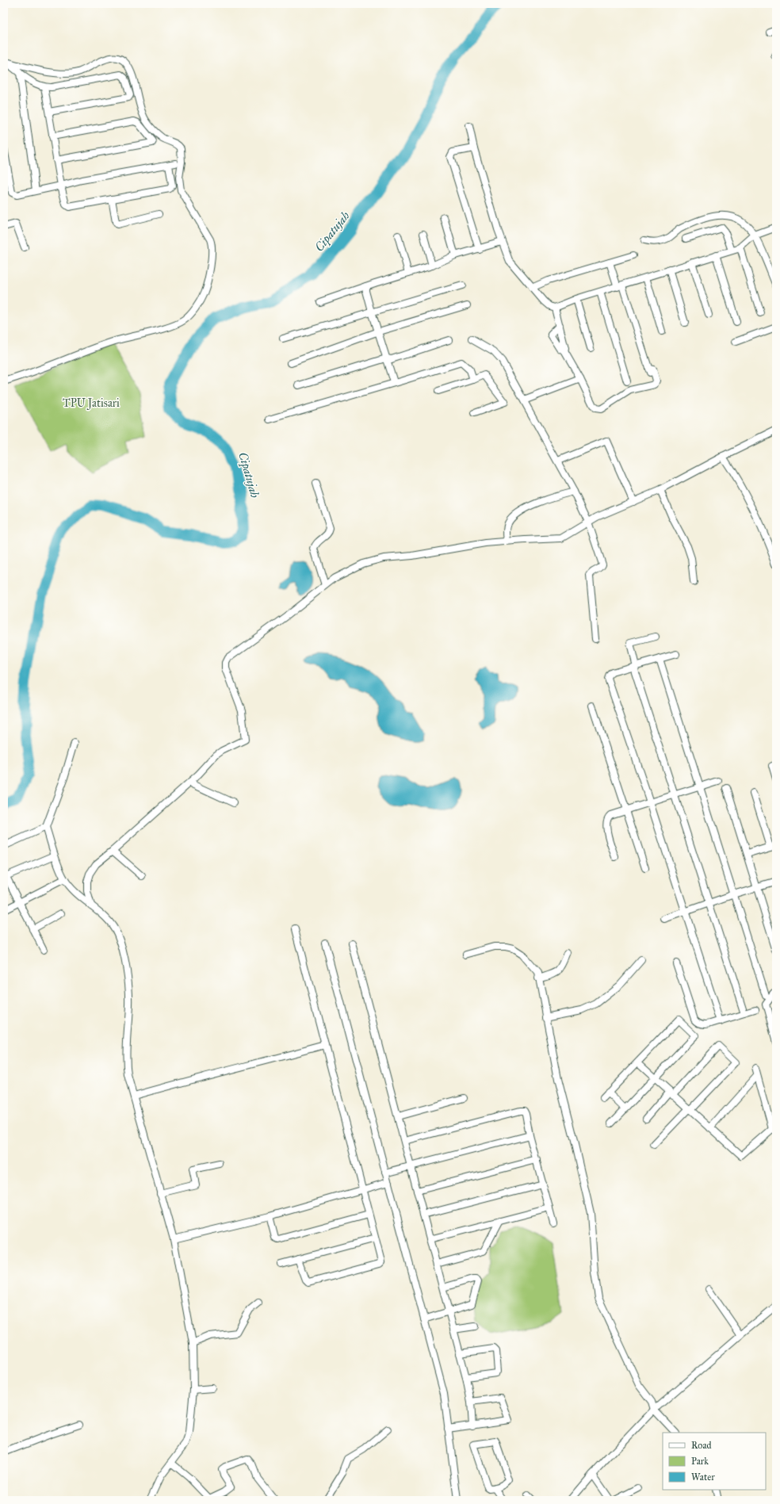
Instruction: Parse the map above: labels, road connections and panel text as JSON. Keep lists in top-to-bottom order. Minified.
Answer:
{"water":["Cipatujah"],"parks":["TPU Jatisari"],"legend":["Road","Park","Water"]}
